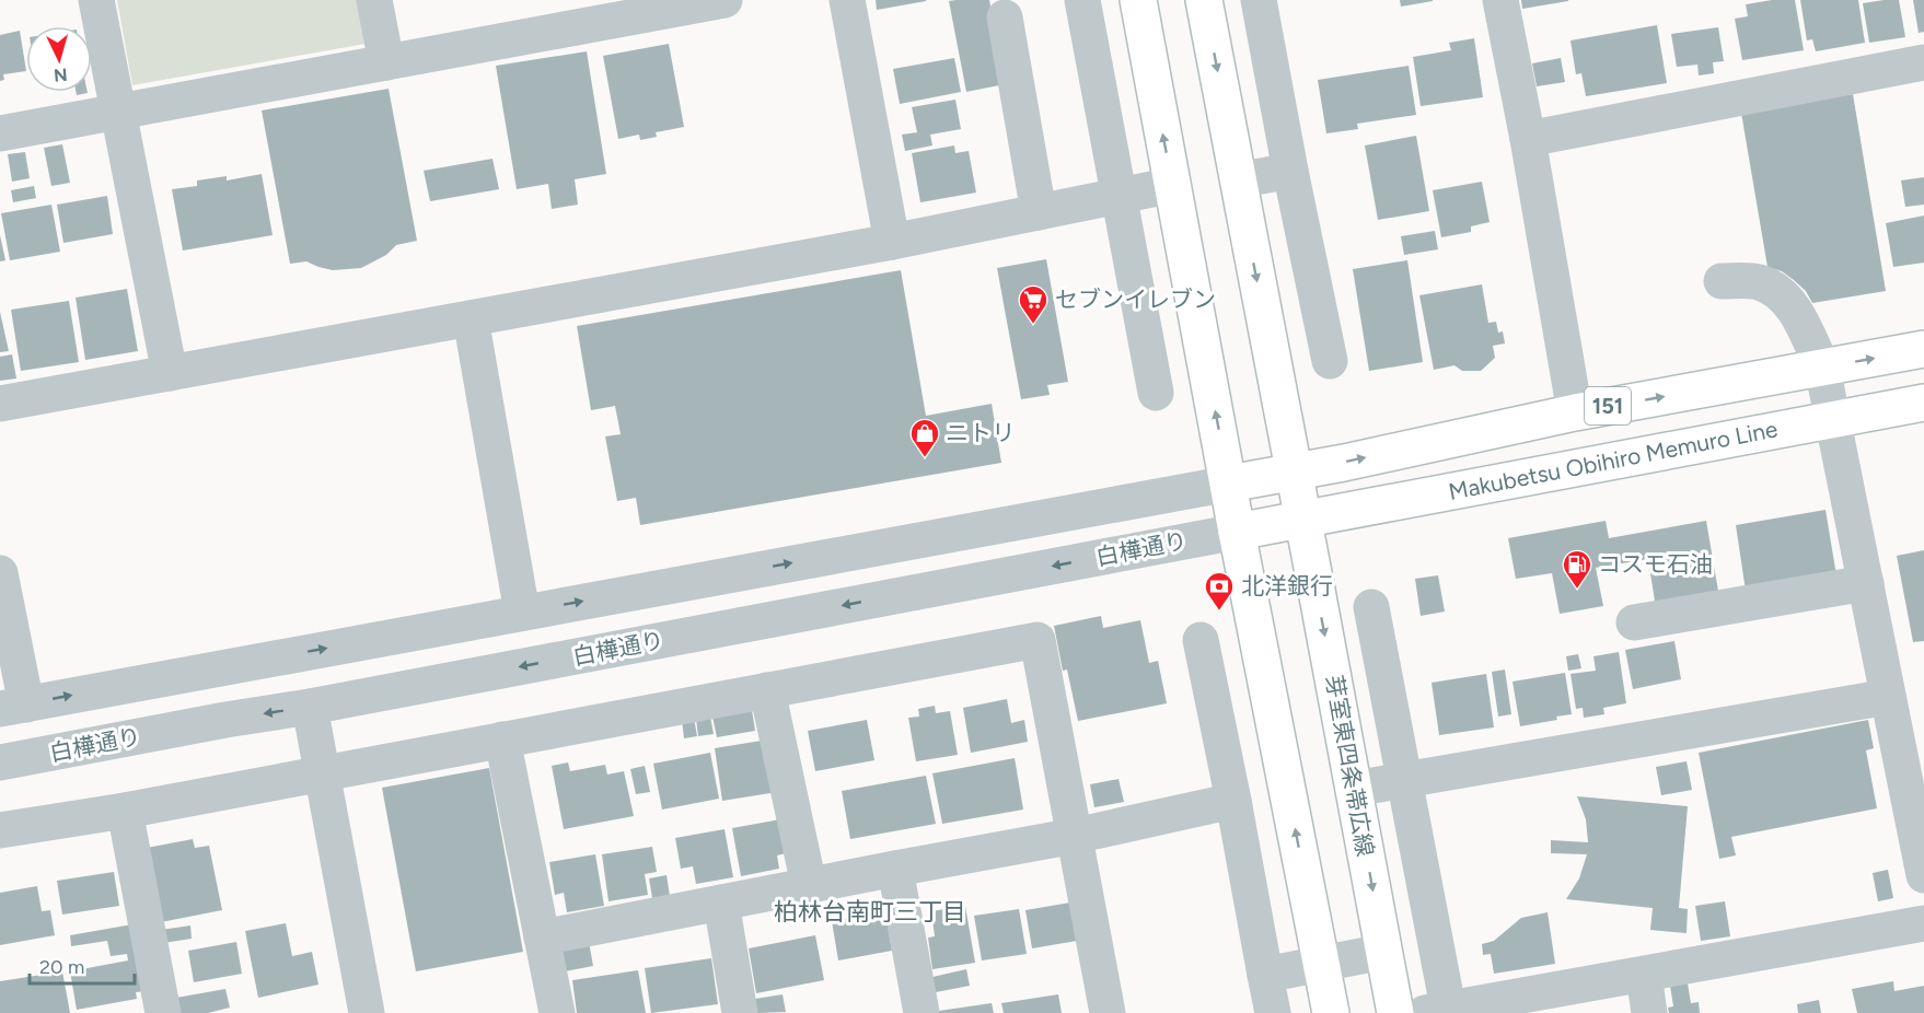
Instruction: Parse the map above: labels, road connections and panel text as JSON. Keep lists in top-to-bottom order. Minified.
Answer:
{"streets":{"main road":["151","Makubetsu Obihiro Memuro Line","芽室東四条帯広線"],"street":["白樺通り"]},"crossings":[["151","白樺通り"],["Makubetsu Obihiro Memuro Line","白樺通り"],["Makubetsu Obihiro Memuro Line","芽室東四条帯広線"]],"districts":["柏林台南町三丁目"],"places":{"supermarket":["セブンイレブン"],"shop":["ニトリ"],"fuel station":["コスモ石油"],"bank":["北洋銀行"]},"scale_bar":"20 m","north":"bottom"}
